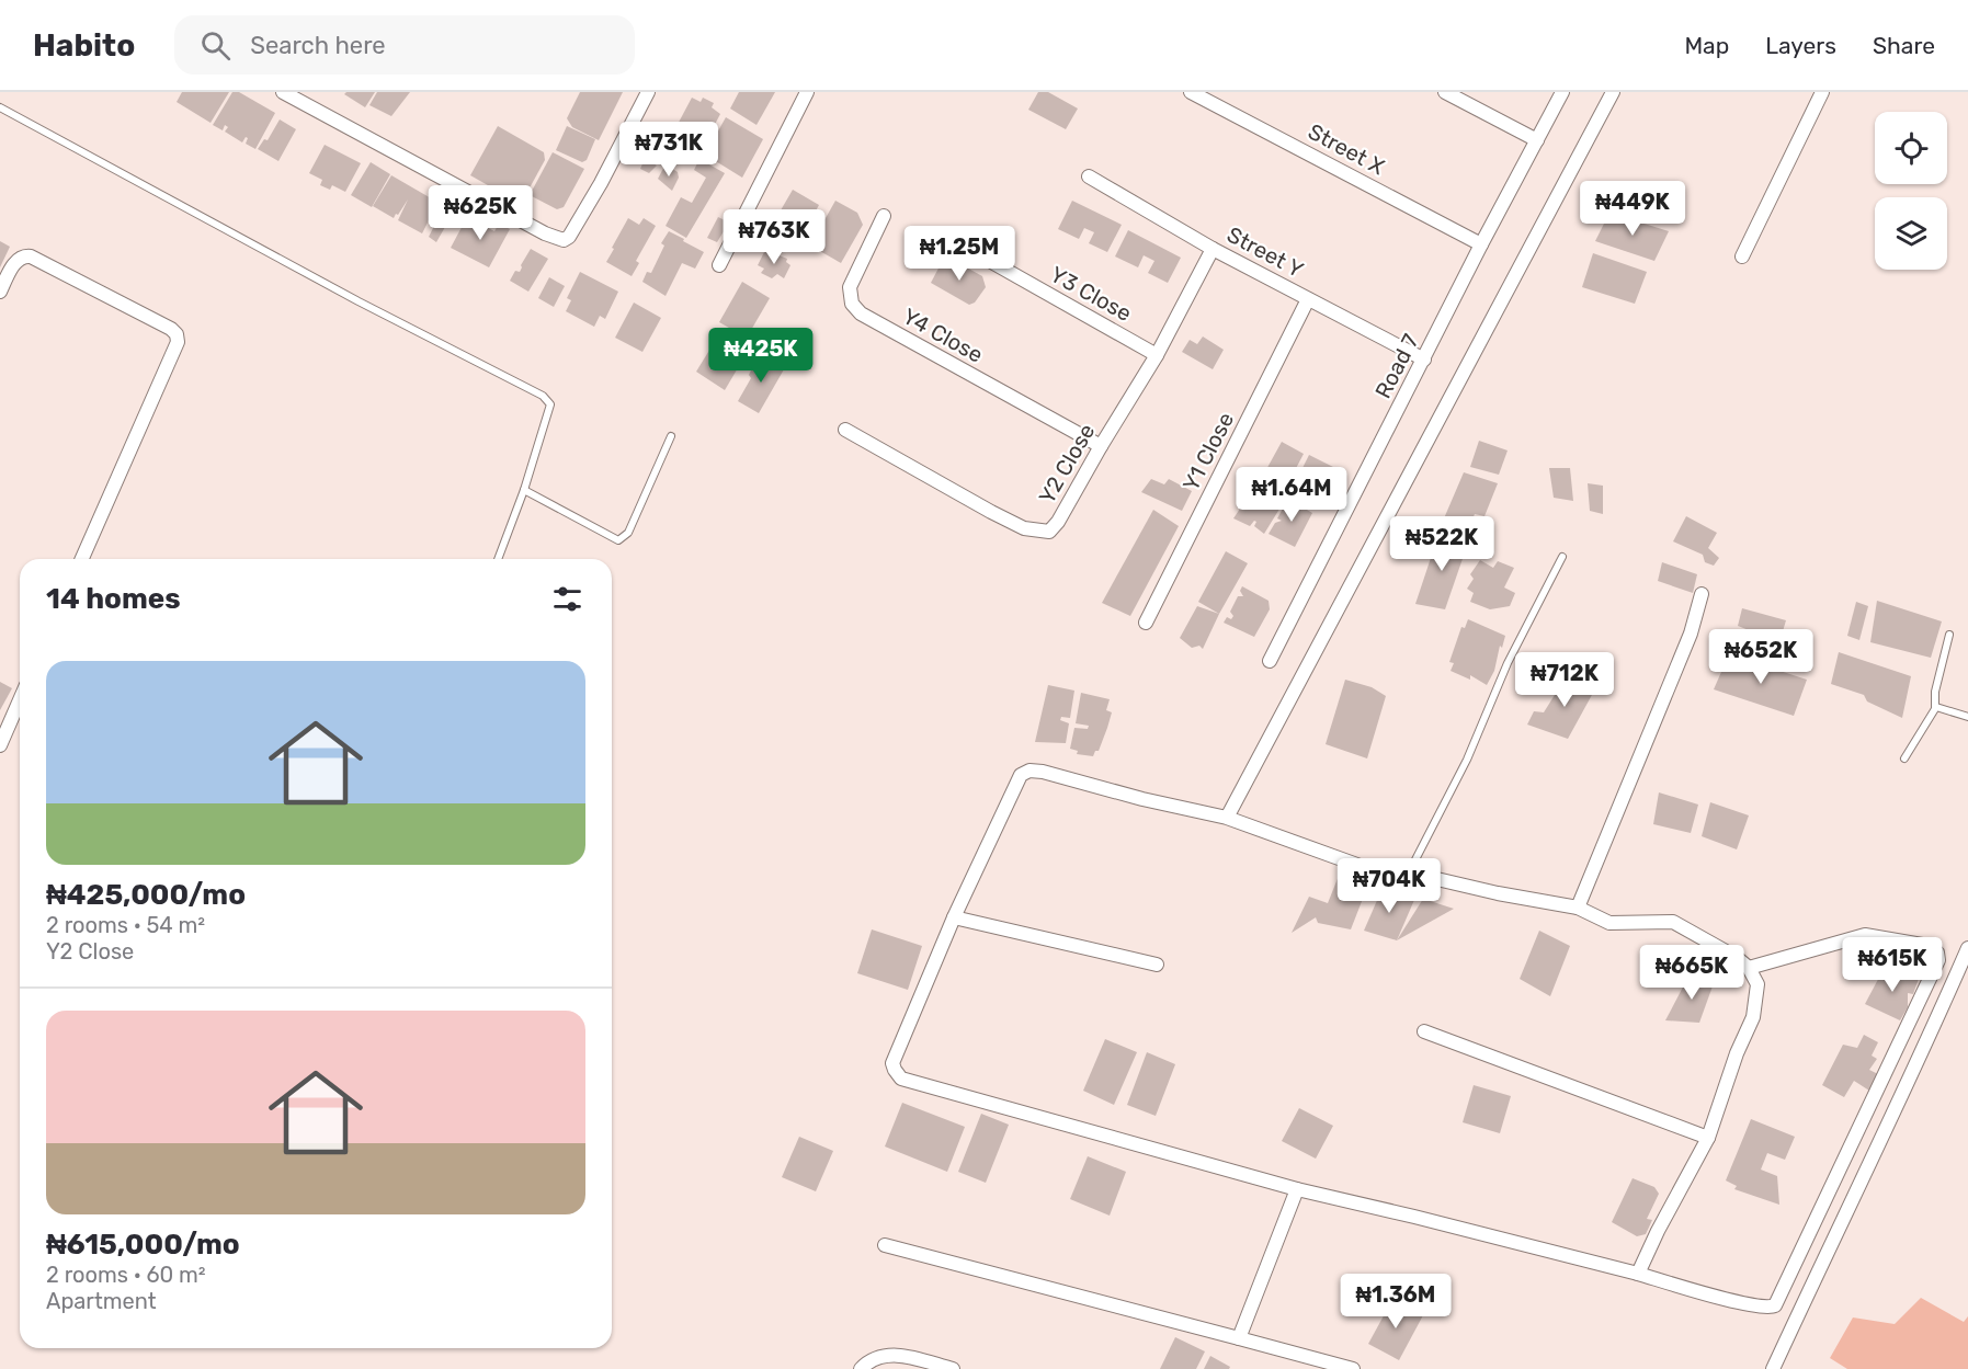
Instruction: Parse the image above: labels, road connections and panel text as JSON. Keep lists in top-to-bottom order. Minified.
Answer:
{"streets":{"street":["Street X","Street Y","Y3 Close","Y4 Close","Road 7","Y1 Close","Y2 Close"]},"crossings":[["Street X","Road 7"],["Street Y","Road 7"],["Street Y","Y1 Close"],["Street Y","Y2 Close"],["Y3 Close","Y2 Close"],["Y4 Close","Y2 Close"]],"page":{"header":"Habito","search":"Search here","nav":["Map","Layers","Share"],"price":["₦731K","₦449K","₦625K","₦763K","₦1.25M","₦425K","₦1.64M","₦522K","₦652K","₦712K","₦704K","₦615K","₦665K","₦1.36M"],"heading":"14 homes","list":[{"name":"₦425,000/mo","note":"2 rooms · 54 m² · Y2 Close"},{"name":"₦615,000/mo","note":"2 rooms · 60 m² · Apartment"}]}}
